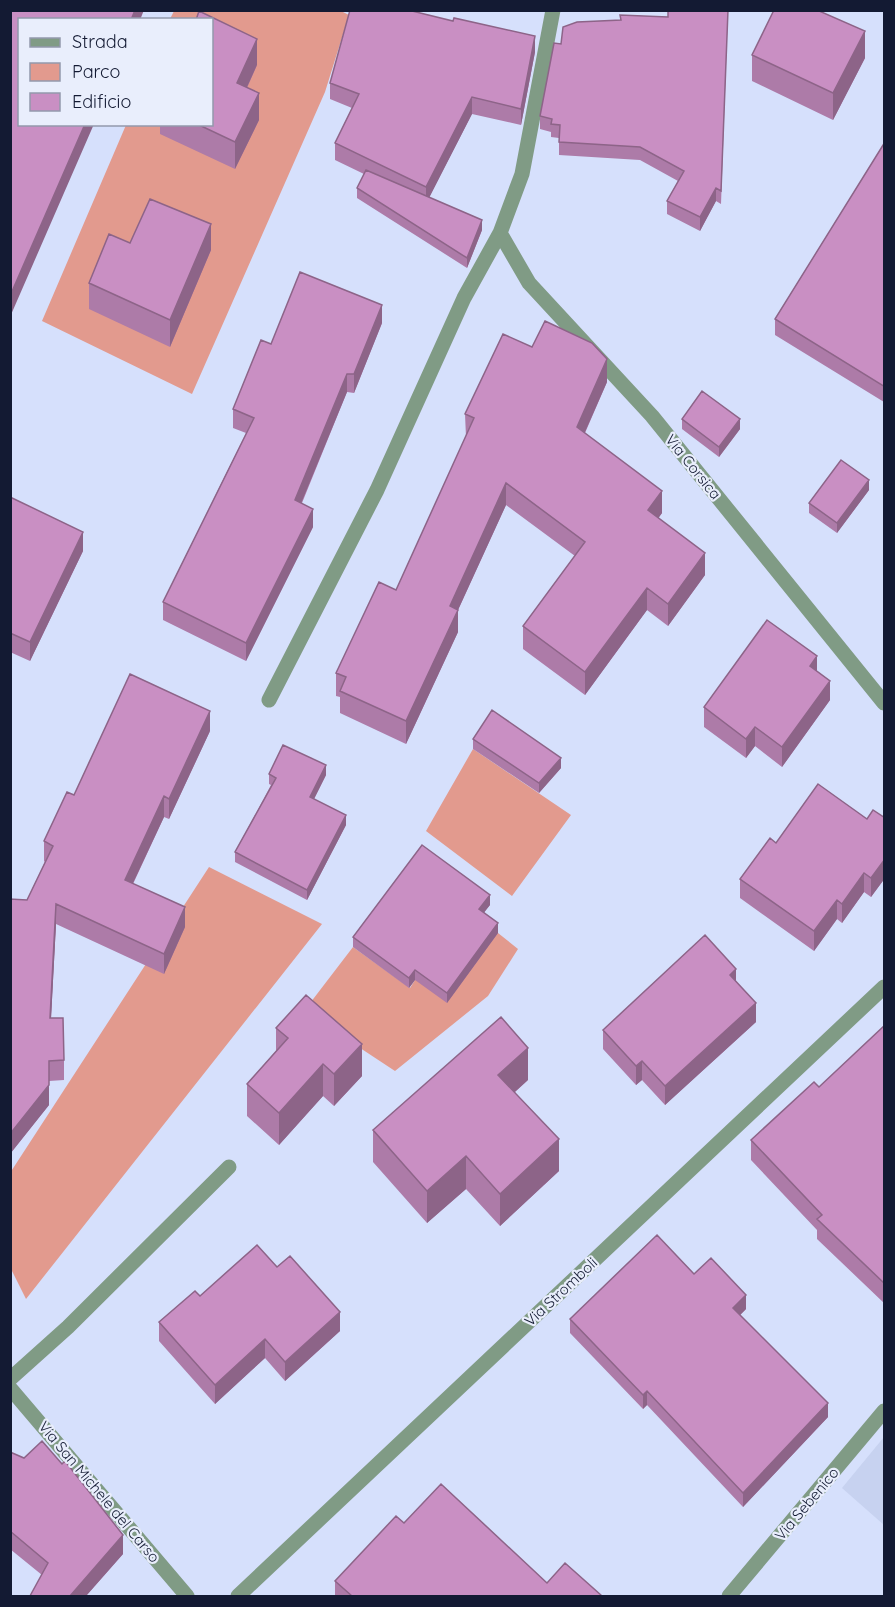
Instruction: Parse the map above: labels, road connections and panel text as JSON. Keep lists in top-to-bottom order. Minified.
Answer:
{"streets":{"street":["Via Corsica","Via Stromboli","Via San Michele del Carso","Via Sebenico"]},"legend":["Strada","Parco","Edificio"]}
